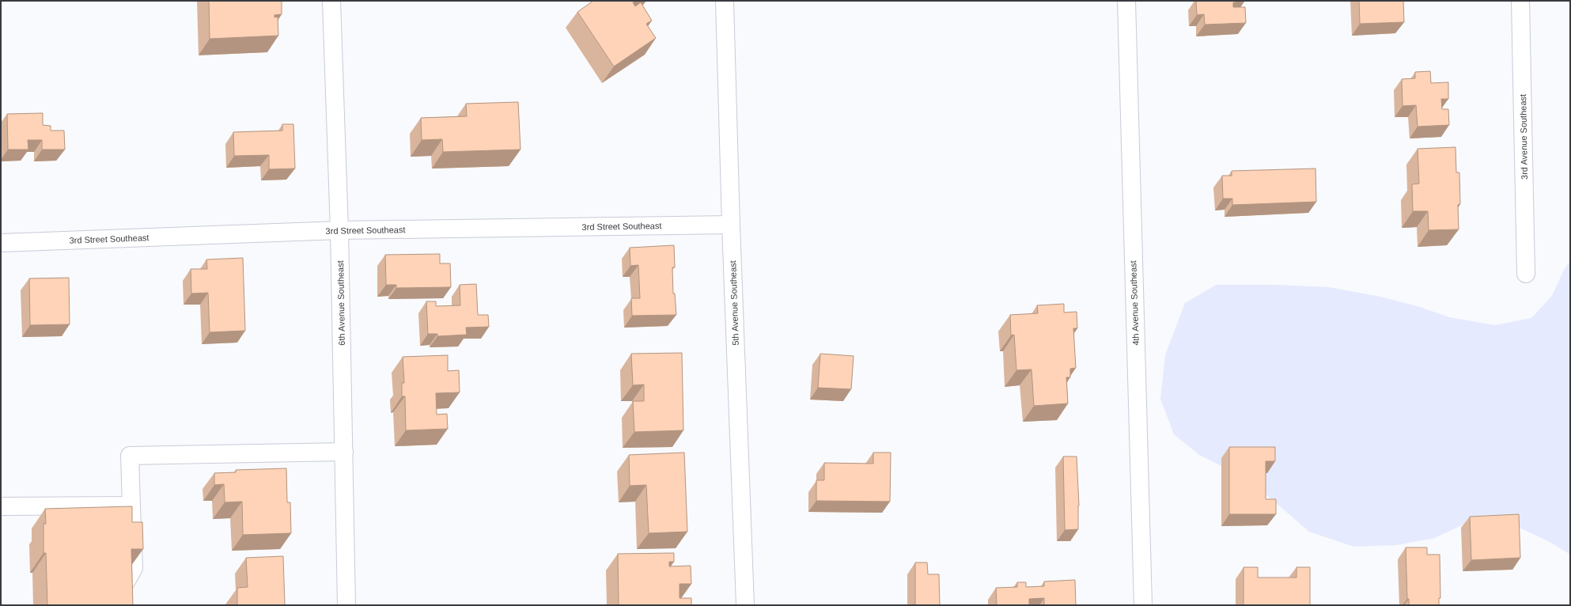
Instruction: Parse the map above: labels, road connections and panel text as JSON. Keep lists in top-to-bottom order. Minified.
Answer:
{"streets":{"street":["3rd Avenue Southeast","3rd Street Southeast","6th Avenue Southeast","5th Avenue Southeast","4th Avenue Southeast"]},"crossings":[["3rd Street Southeast","6th Avenue Southeast"],["3rd Street Southeast","5th Avenue Southeast"]]}
